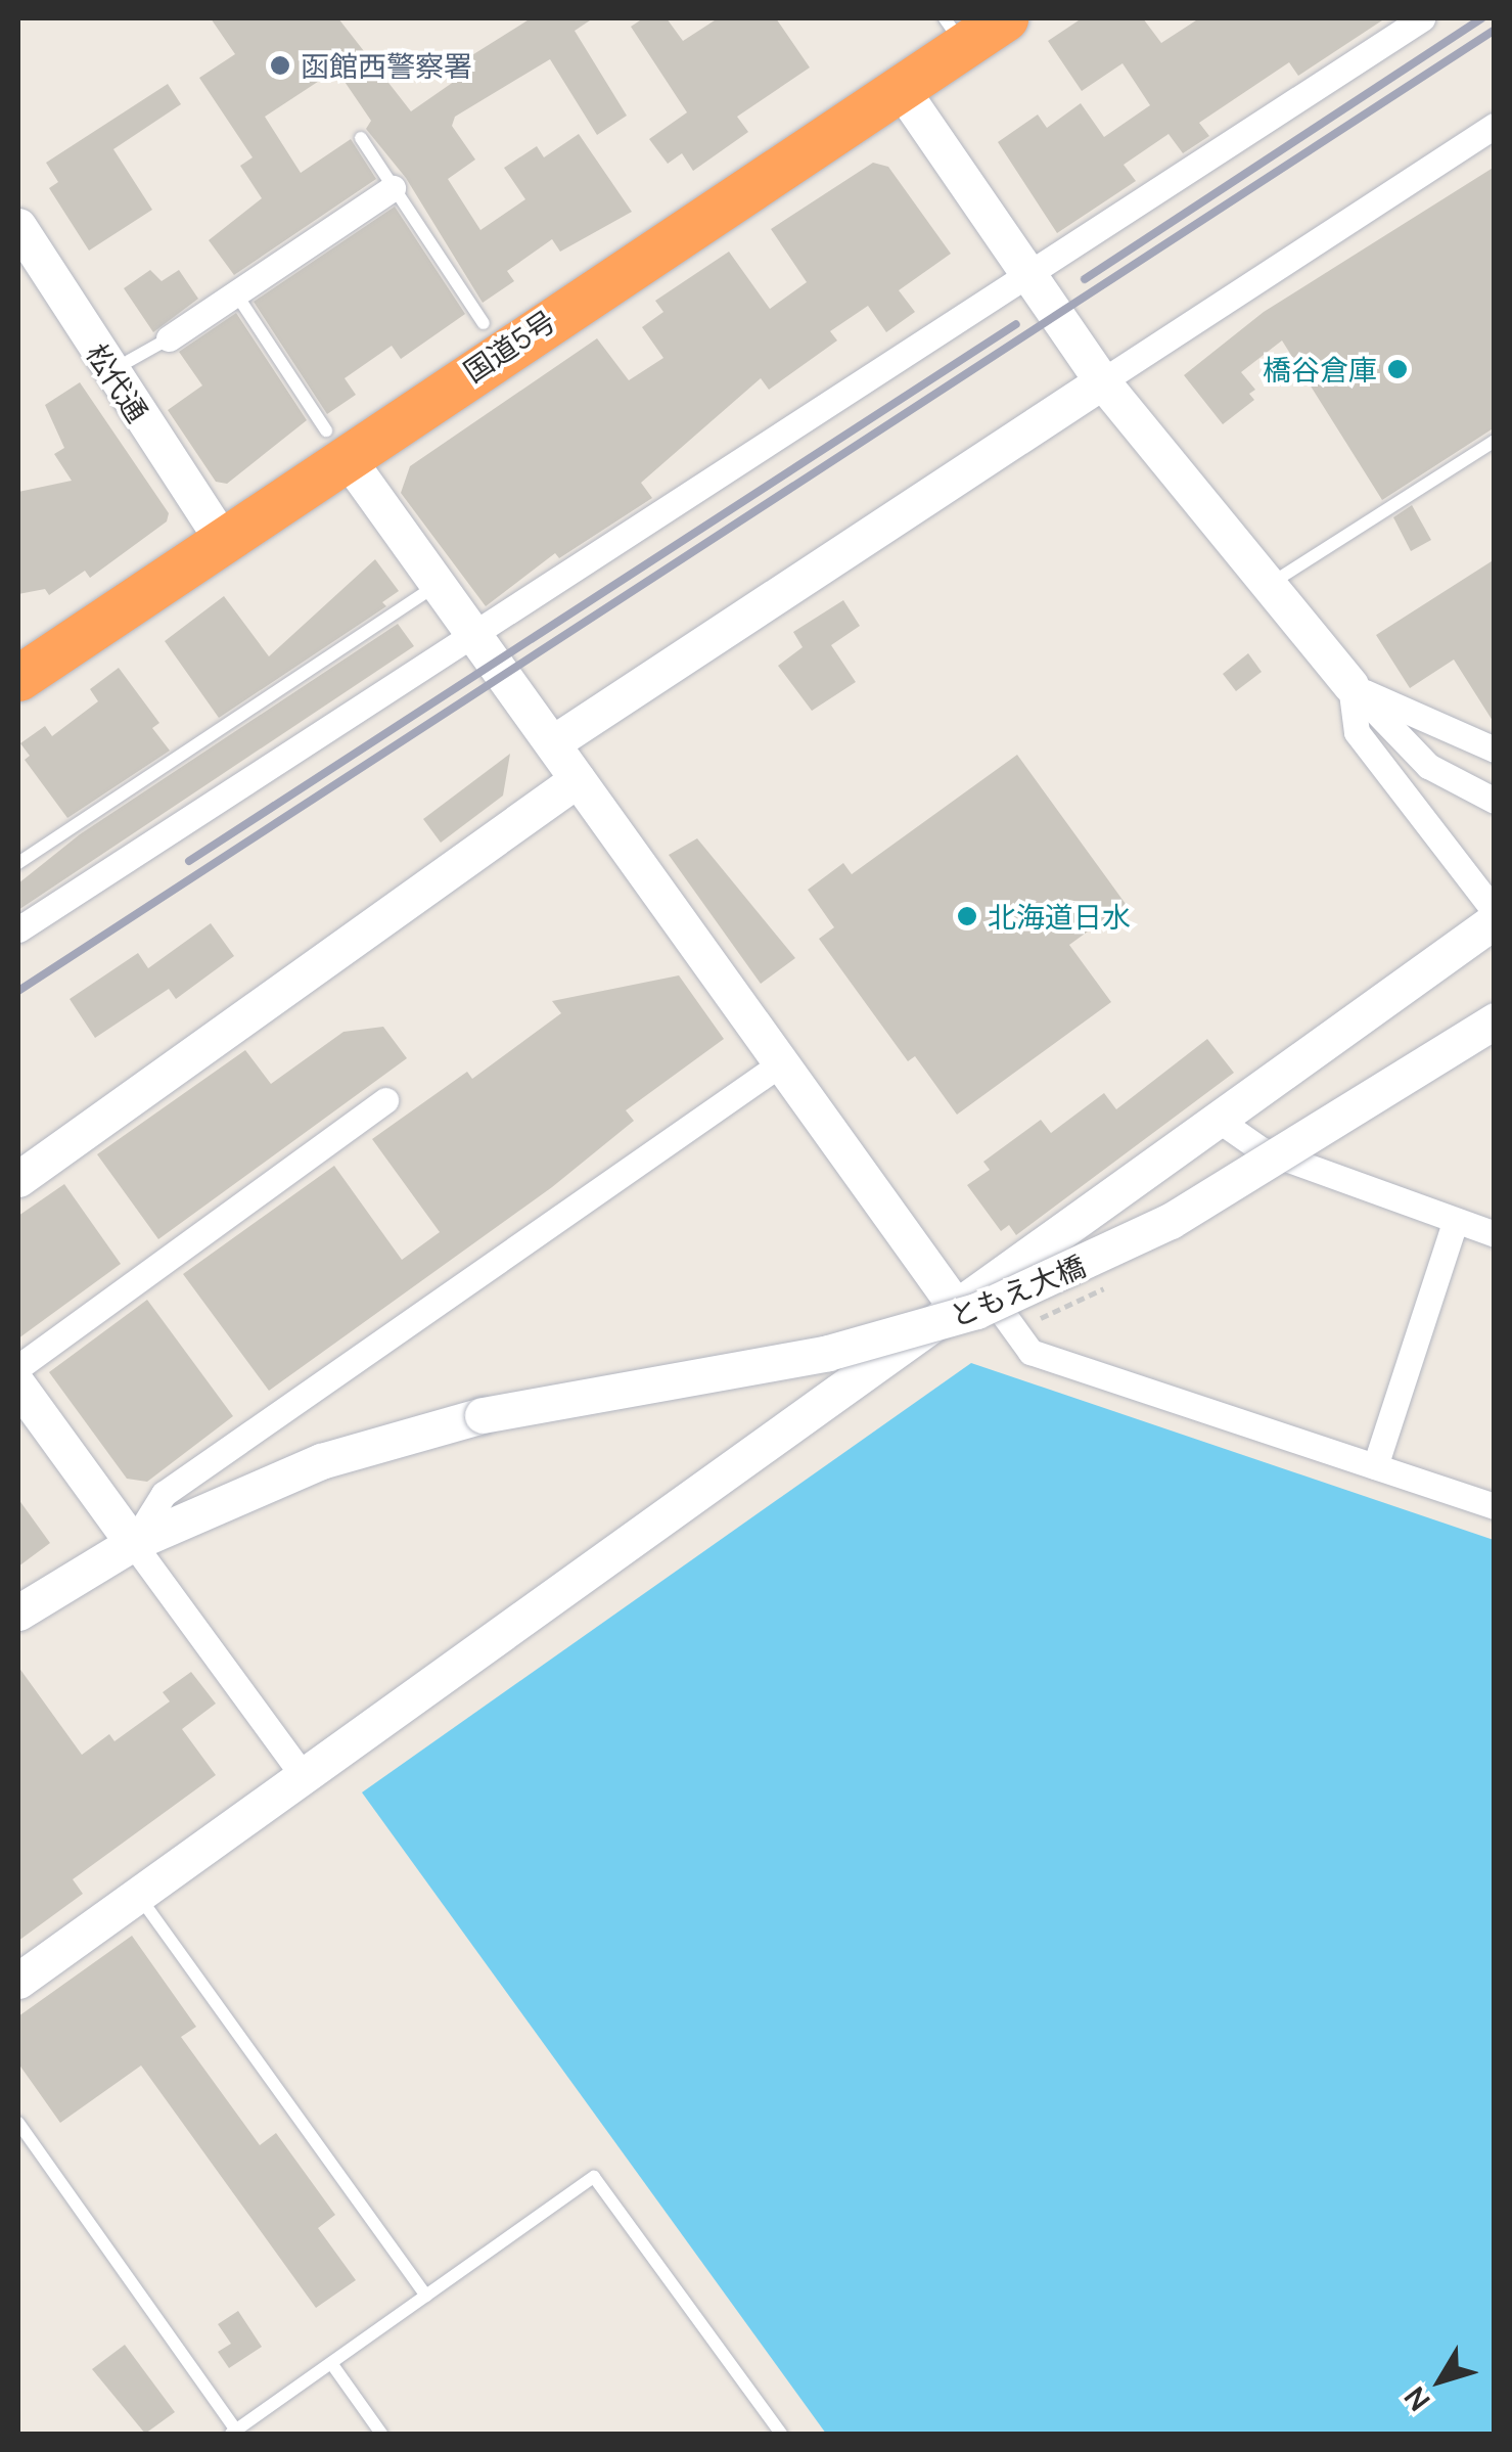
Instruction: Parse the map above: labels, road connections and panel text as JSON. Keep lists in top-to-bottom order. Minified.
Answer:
{"streets":{"highway":["国道5号"],"street":["松代通","ともえ大橋"]},"crossings":[["国道5号","松代通"]],"places":["函館西警察署","橋谷倉庫","北海道日水"],"north":"bottom left"}
